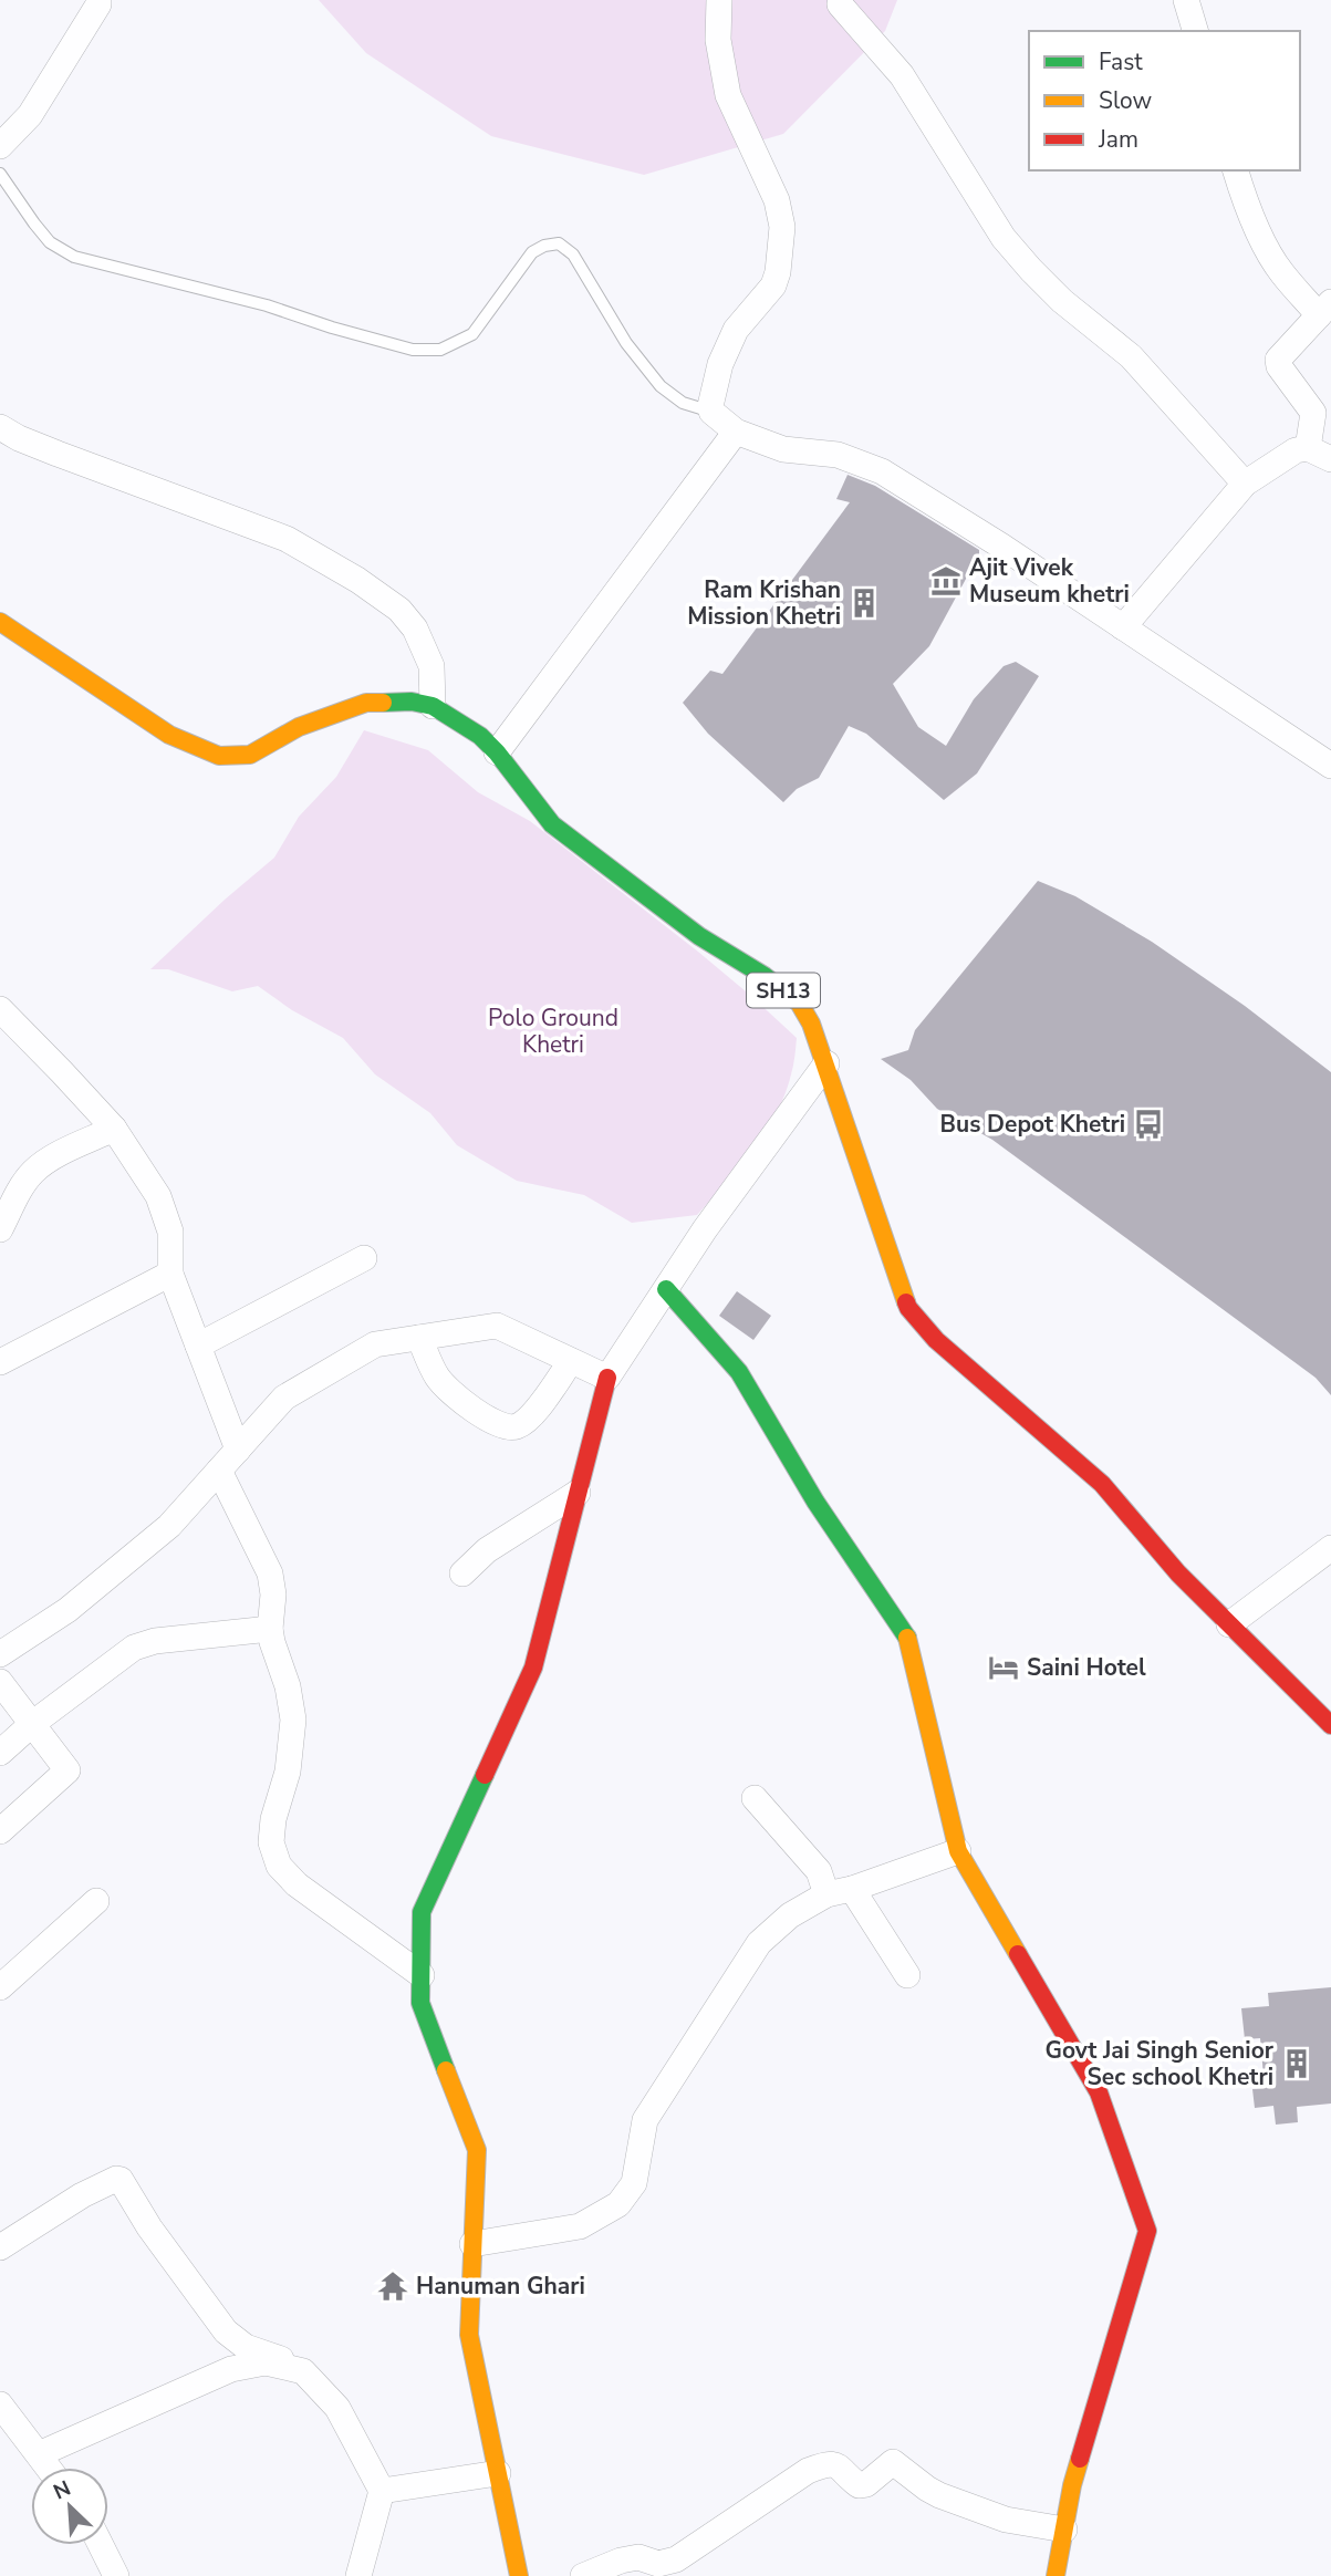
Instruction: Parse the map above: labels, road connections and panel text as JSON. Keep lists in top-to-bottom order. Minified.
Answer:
{"streets":{"street":["SH13"]},"parks":["Polo Ground Khetri"],"places":{"museum":["Ajit Vivek Museum khetri"],"building":["Ram Krishan Mission Khetri","Govt Jai Singh Senior Sec school Khetri"],"bus stop":["Bus Depot Khetri"],"hotel":["Saini Hotel"],"temple":["Hanuman Ghari"]},"legend":["Fast","Slow","Jam"],"north":"top left"}
